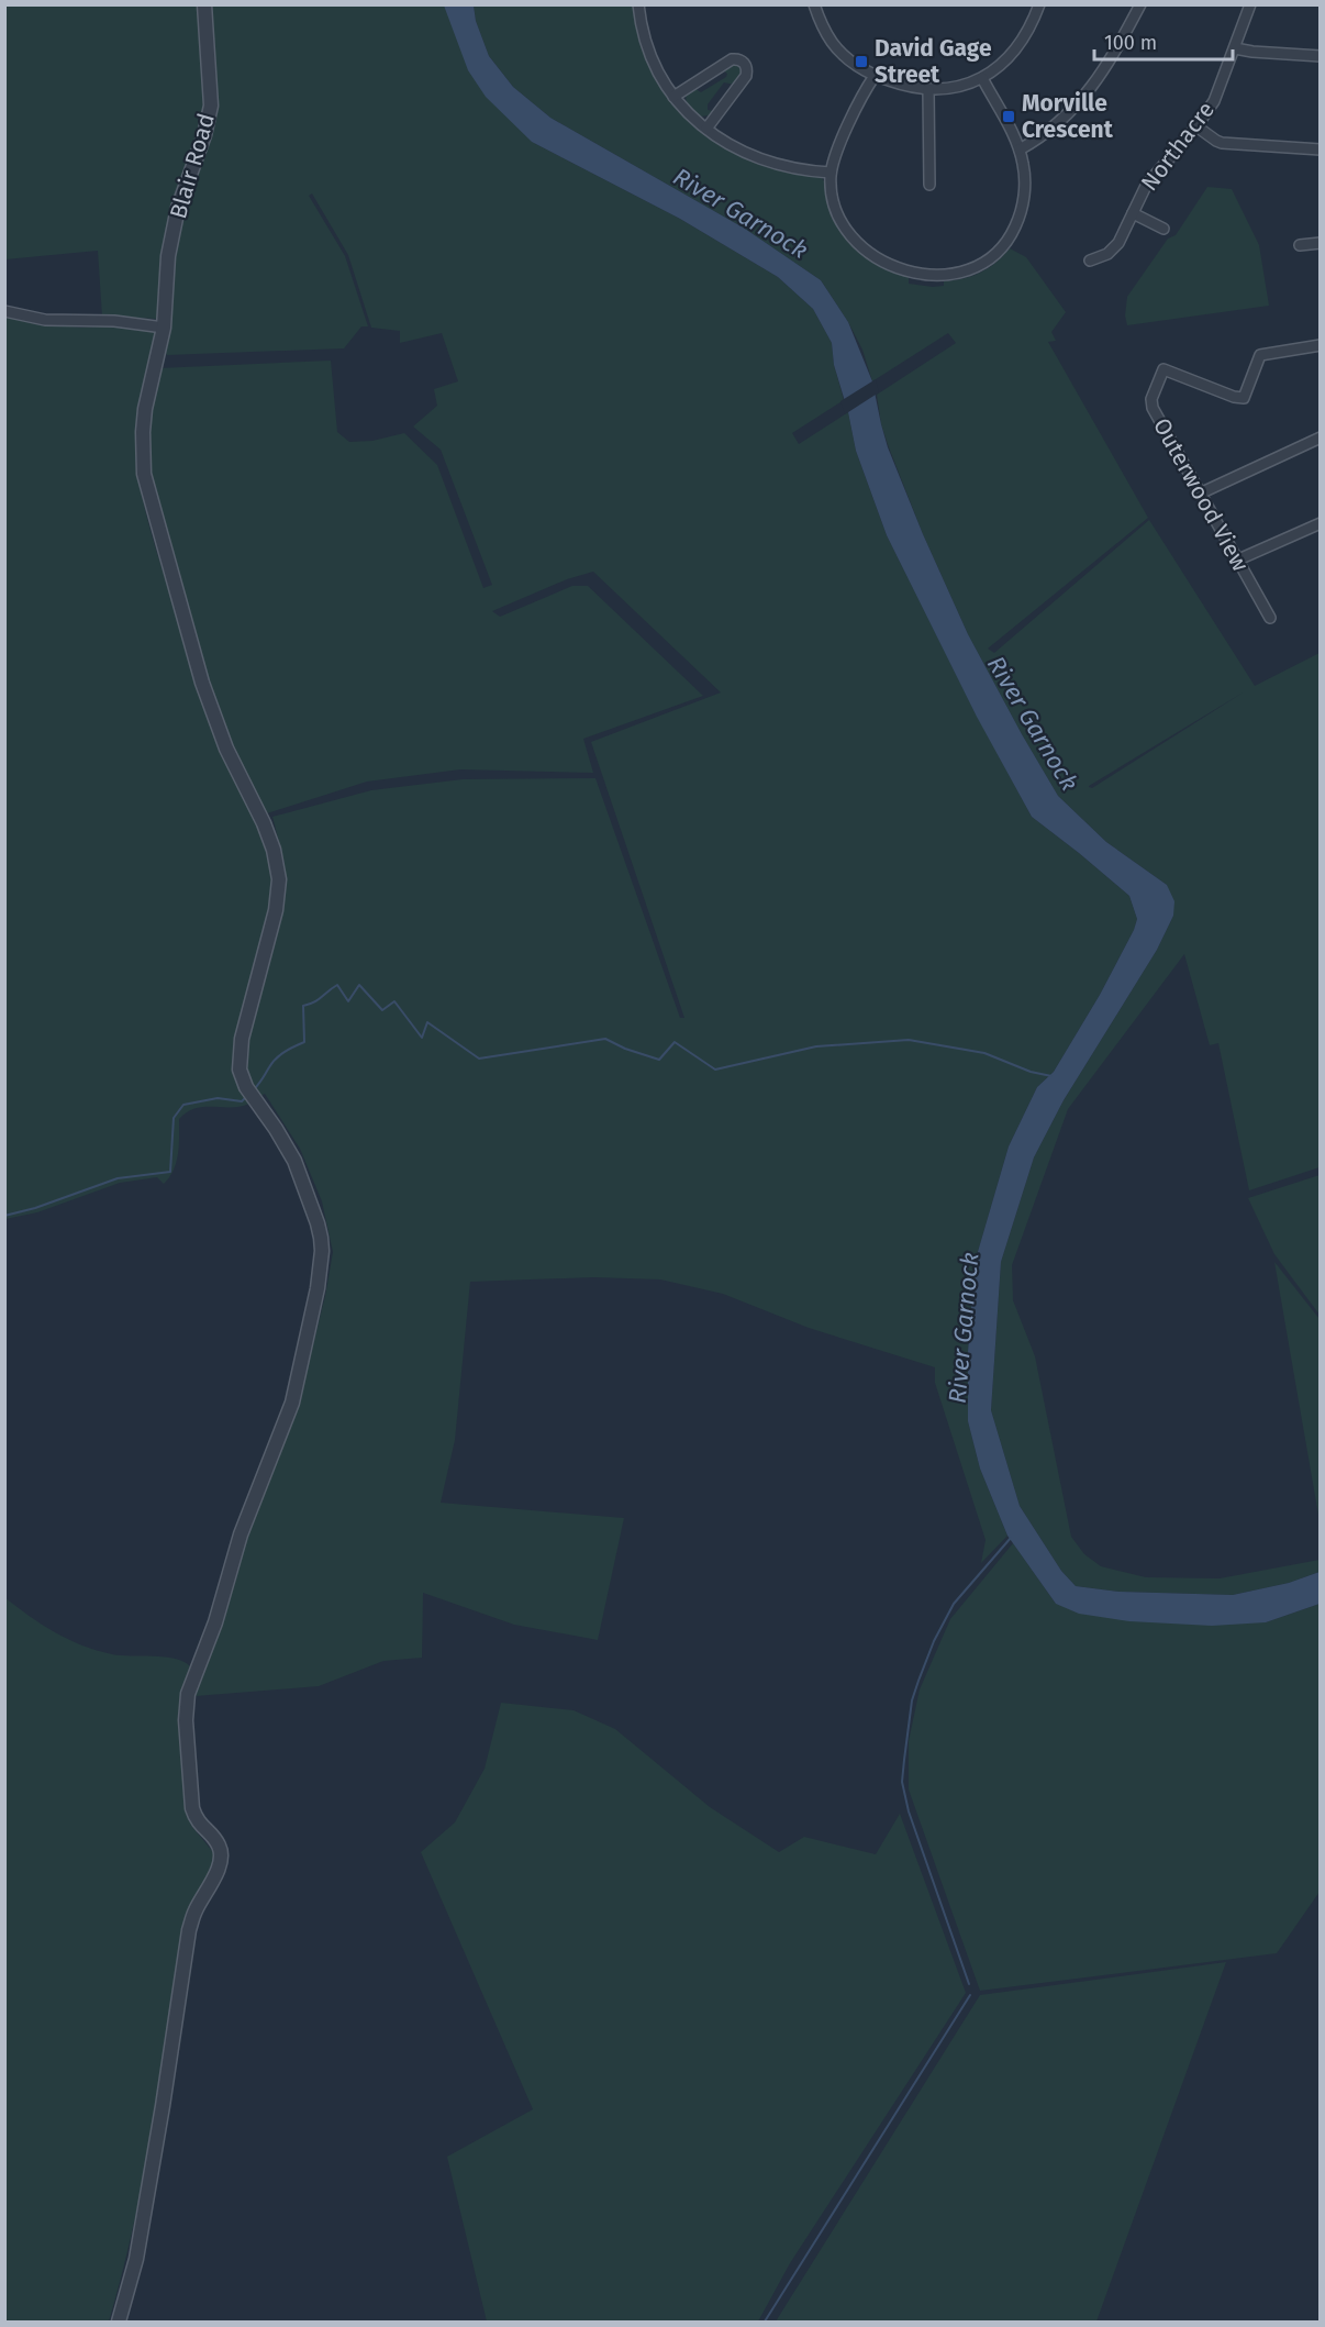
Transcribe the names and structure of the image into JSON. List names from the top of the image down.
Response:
{
  "streets": {
    "street": ["Northacre", "Blair Road", "Outerwood View"]
  },
  "water": ["River Garnock"],
  "places": {
    "transit": ["David Gage Street", "Morville Crescent"]
  },
  "scale_bar": "100 m"
}
